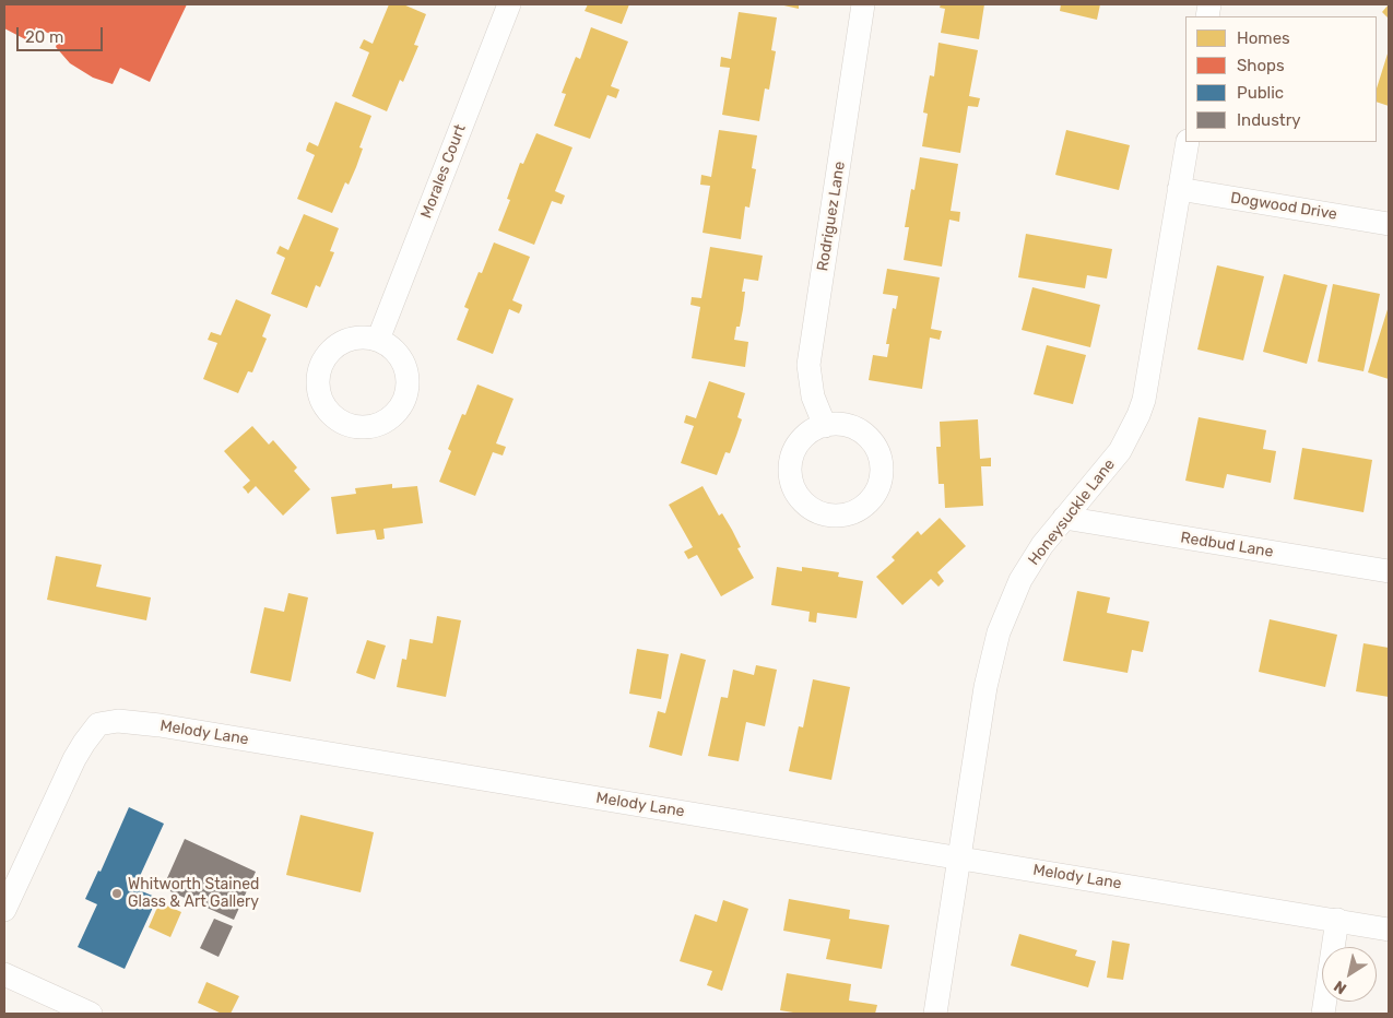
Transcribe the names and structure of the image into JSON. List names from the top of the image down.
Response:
{
  "streets": {
    "street": [
      "Morales Court",
      "Dogwood Drive",
      "Rodriguez Lane",
      "Honeysuckle Lane",
      "Redbud Lane",
      "Melody Lane"
    ]
  },
  "crossings": [
    ["Dogwood Drive", "Honeysuckle Lane"],
    ["Honeysuckle Lane", "Redbud Lane"],
    ["Honeysuckle Lane", "Melody Lane"]
  ],
  "places": ["Whitworth Stained Glass & Art Gallery"],
  "legend": [
    "Homes",
    "Shops",
    "Public",
    "Industry"
  ],
  "scale_bar": "20 m",
  "north": "bottom left"
}
